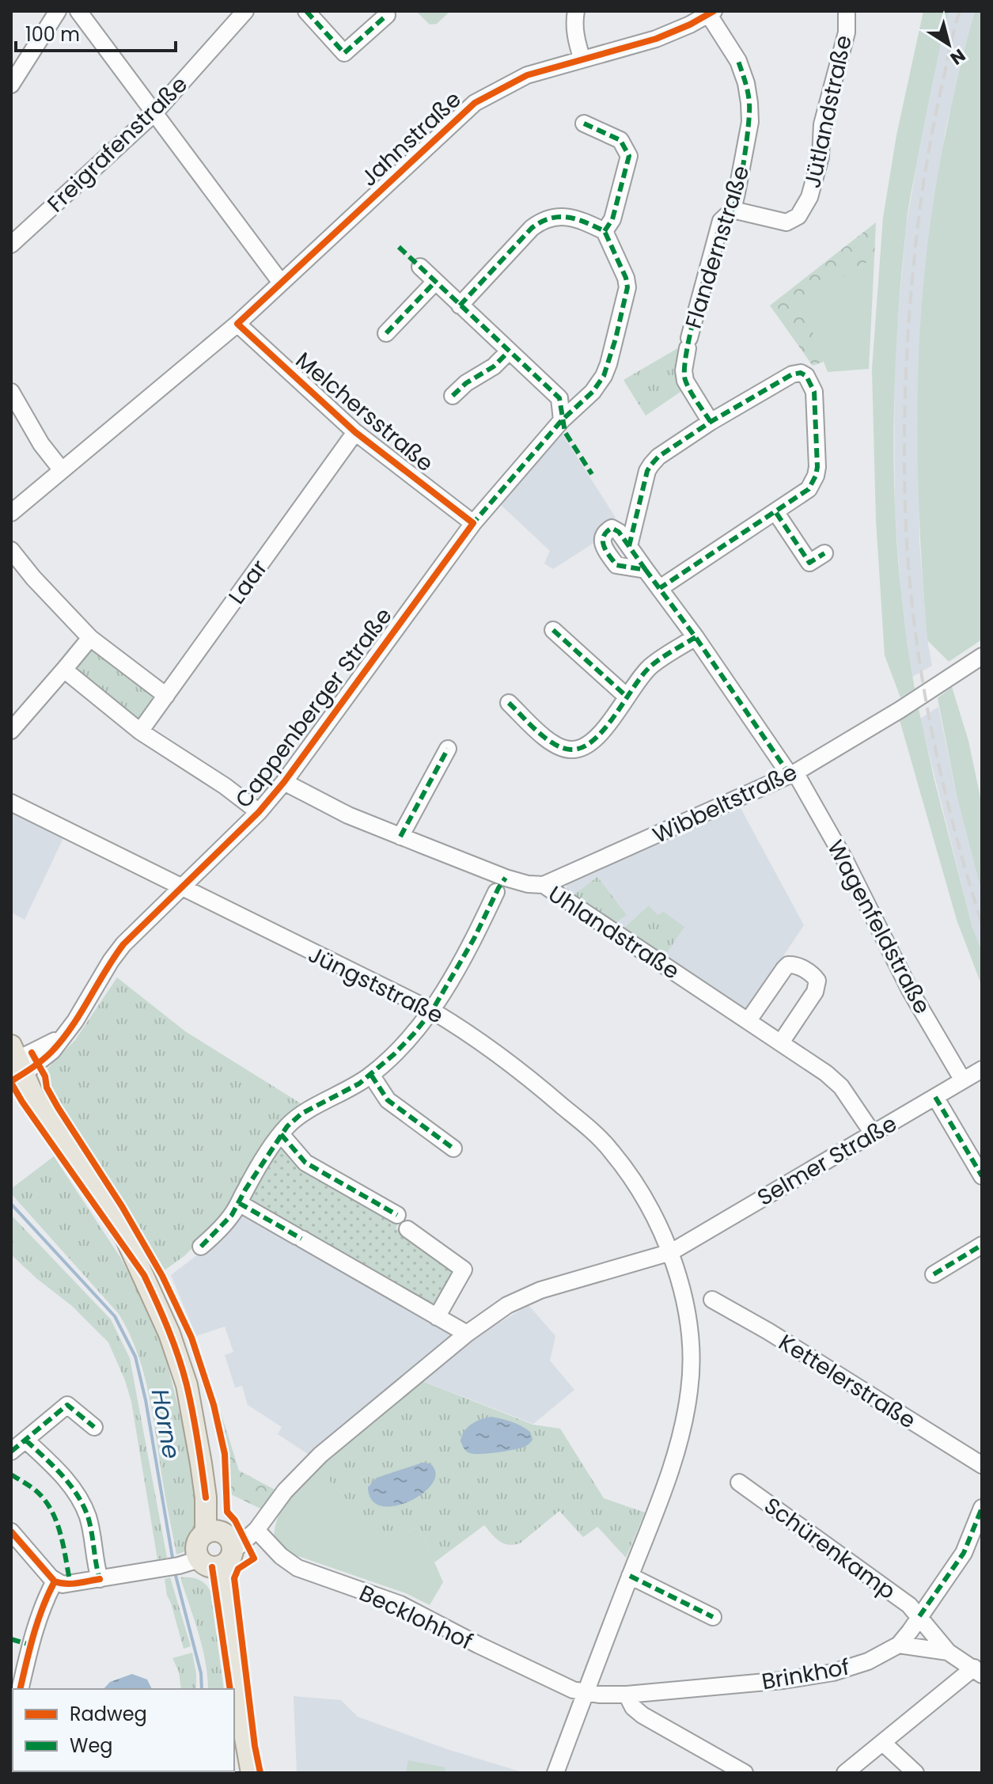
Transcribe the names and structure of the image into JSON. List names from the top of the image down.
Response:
{
  "streets": {
    "street": [
      "Jütlandstraße",
      "Jahnstraße",
      "Freigrafenstraße",
      "Flandernstraße",
      "Melchersstraße",
      "Laar",
      "Cappenberger Straße",
      "Wibbeltstraße",
      "Wagenfeldstraße",
      "Uhlandstraße",
      "Jüngststraße",
      "Selmer Straße",
      "Kettelerstraße",
      "Schürenkamp",
      "Becklohhof",
      "Brinkhof"
    ]
  },
  "crossings": [
    ["Jütlandstraße", "Flandernstraße"],
    ["Jahnstraße", "Flandernstraße"],
    ["Jahnstraße", "Melchersstraße"],
    ["Melchersstraße", "Laar"],
    ["Melchersstraße", "Cappenberger Straße"],
    ["Cappenberger Straße", "Uhlandstraße"],
    ["Cappenberger Straße", "Jüngststraße"],
    ["Wibbeltstraße", "Wagenfeldstraße"],
    ["Wibbeltstraße", "Uhlandstraße"],
    ["Wagenfeldstraße", "Selmer Straße"],
    ["Uhlandstraße", "Selmer Straße"],
    ["Jüngststraße", "Selmer Straße"],
    ["Jüngststraße", "Becklohhof"],
    ["Jüngststraße", "Brinkhof"],
    ["Schürenkamp", "Brinkhof"],
    ["Becklohhof", "Brinkhof"]
  ],
  "water": ["Horne"],
  "legend": ["Radweg", "Weg"],
  "scale_bar": "100 m",
  "north": "bottom right"
}
